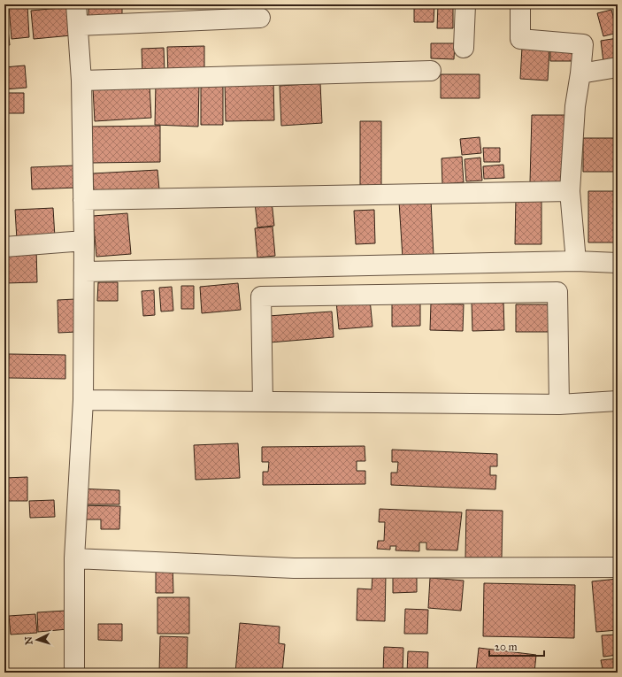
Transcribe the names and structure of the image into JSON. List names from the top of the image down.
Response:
{
  "scale_bar": "20 m",
  "north": "left"
}
